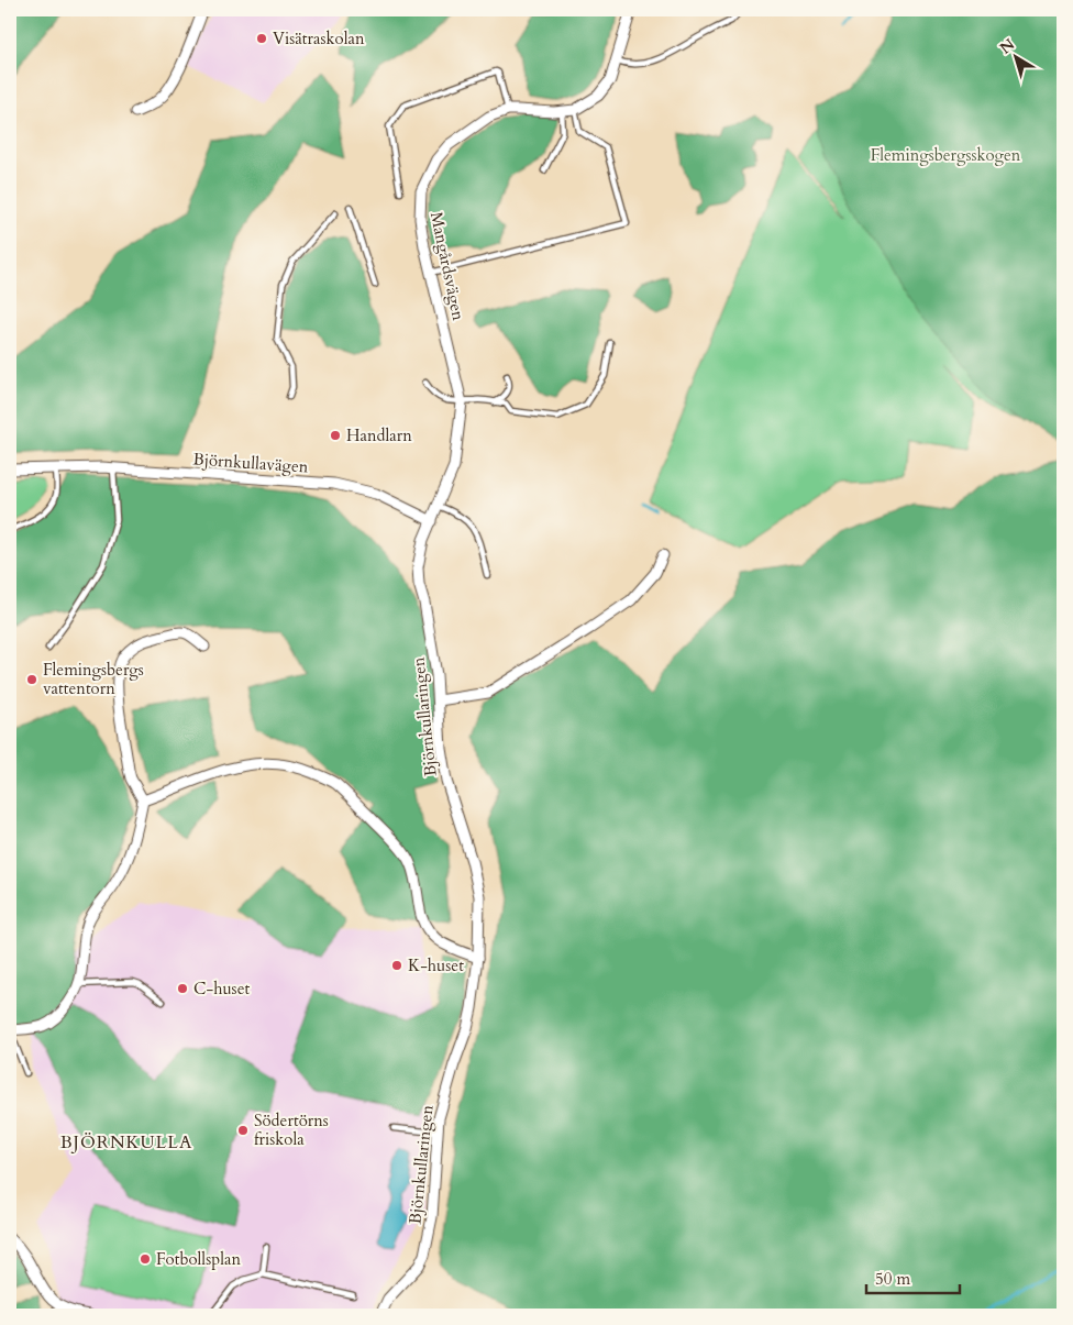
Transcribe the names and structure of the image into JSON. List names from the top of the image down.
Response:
{
  "streets": {
    "street": ["Mangårdsvägen", "Björnkullavägen", "Björnkullaringen"]
  },
  "crossings": [
    ["Mangårdsvägen", "Björnkullavägen"],
    ["Mangårdsvägen", "Björnkullaringen"],
    ["Björnkullavägen", "Björnkullaringen"]
  ],
  "districts": ["BJÖRNKULLA"],
  "parks": ["Flemingsbergsskogen"],
  "places": [
    "Visätraskolan",
    "Handlarn",
    "Flemingsbergs vattentorn",
    "K-huset",
    "C-huset",
    "Södertörns friskola",
    "Fotbollsplan"
  ],
  "scale_bar": "50 m",
  "north": "top left"
}
